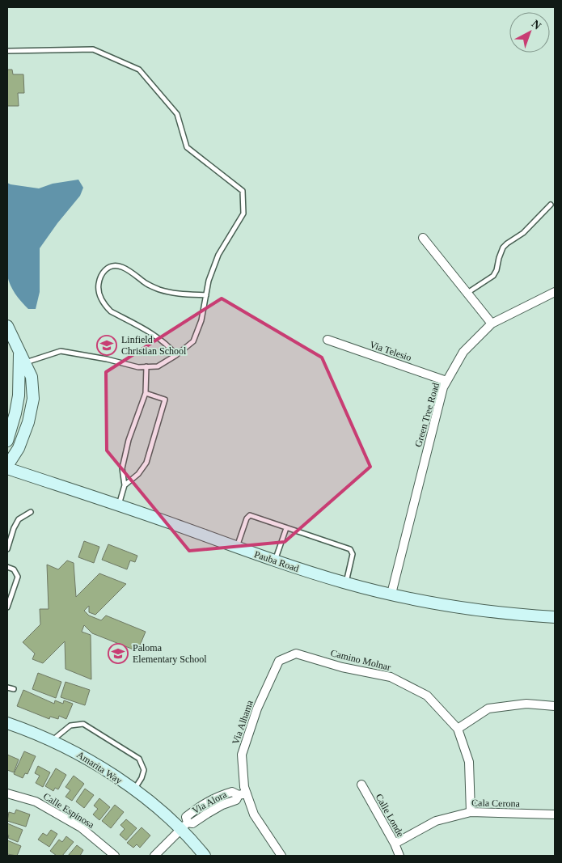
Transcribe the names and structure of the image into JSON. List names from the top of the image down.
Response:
{
  "streets": {
    "main road": ["Pauba Road", "Amarita Way"],
    "street": [
      "Via Telesio",
      "Green Tree Road",
      "Camino Molnar",
      "Via Alhama",
      "Via Alora",
      "Cala Cerona",
      "Calle Espinosa",
      "Calle Londe"
    ]
  },
  "crossings": [
    ["Via Telesio", "Green Tree Road"],
    ["Green Tree Road", "Pauba Road"],
    ["Camino Molnar", "Via Alhama"],
    ["Camino Molnar", "Cala Cerona"],
    ["Via Alhama", "Via Alora"],
    ["Amarita Way", "Via Alora"],
    ["Cala Cerona", "Calle Londe"]
  ],
  "places": {
    "school or university": ["Linfield Christian School", "Paloma Elementary School"]
  },
  "north": "top right"
}
